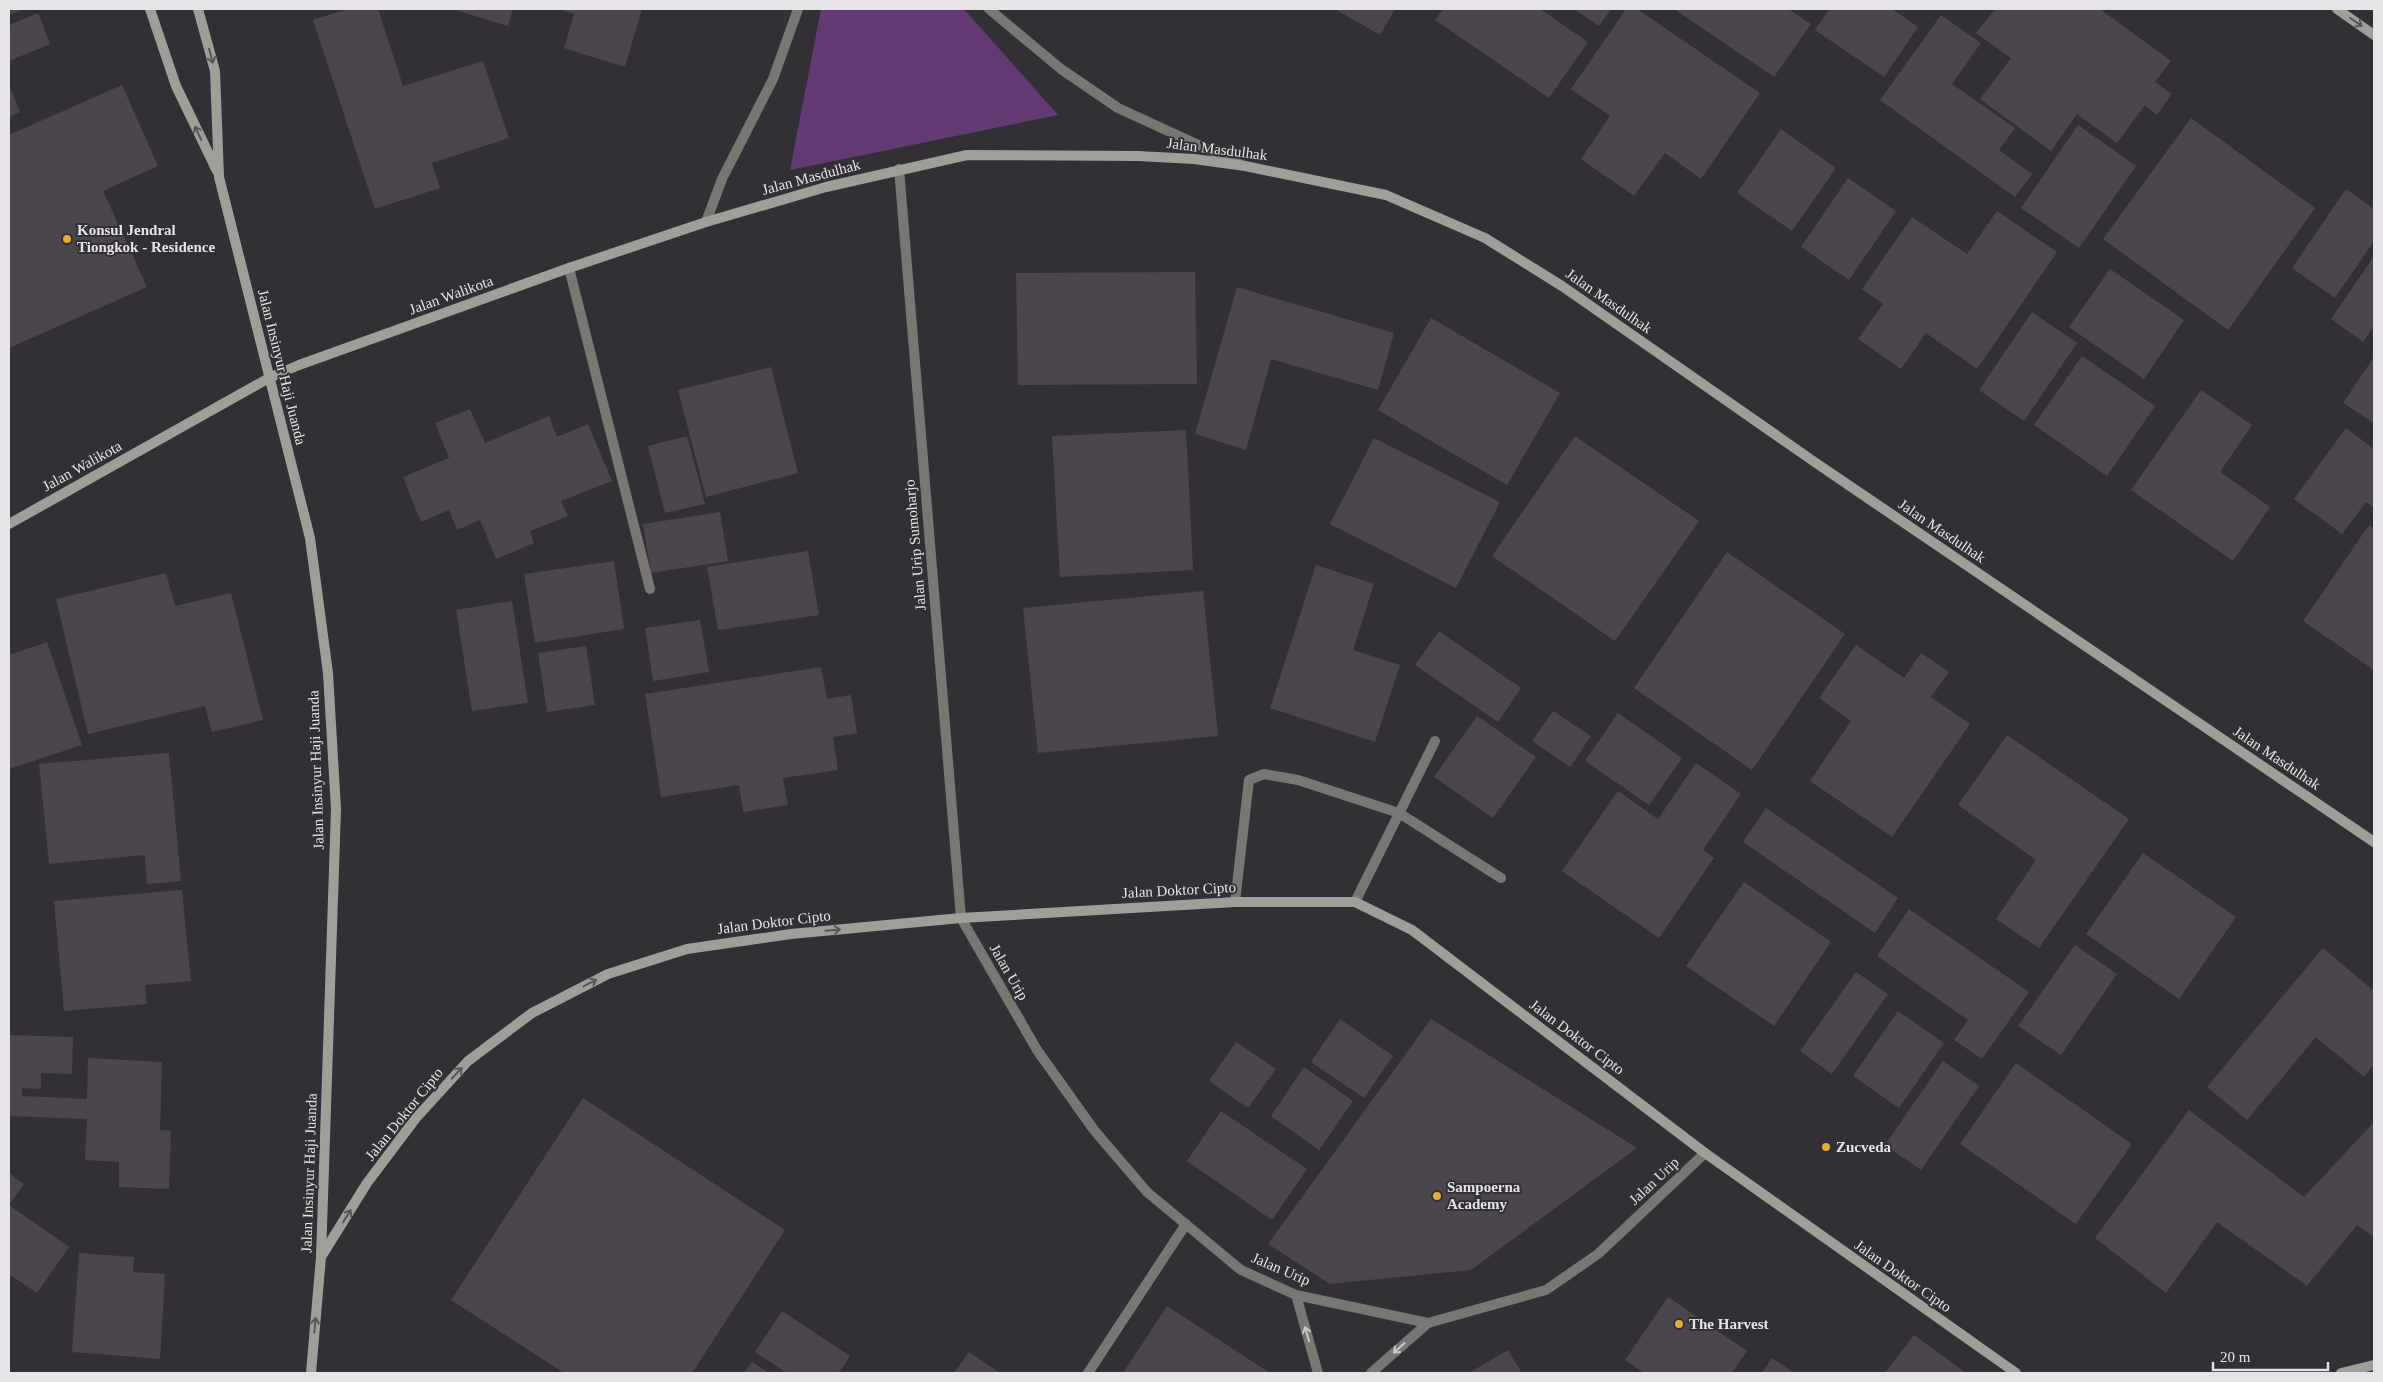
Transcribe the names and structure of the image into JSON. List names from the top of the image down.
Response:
{
  "streets": {
    "street": [
      "Jalan Masdulhak",
      "Jalan Walikota",
      "Jalan Insinyur Haji Juanda",
      "Jalan Urip Sumoharjo",
      "Jalan Doktor Cipto",
      "Jalan Urip"
    ]
  },
  "crossings": [
    ["Jalan Masdulhak", "Jalan Walikota"],
    ["Jalan Masdulhak", "Jalan Urip Sumoharjo"],
    ["Jalan Walikota", "Jalan Insinyur Haji Juanda"],
    ["Jalan Insinyur Haji Juanda", "Jalan Doktor Cipto"],
    ["Jalan Urip Sumoharjo", "Jalan Doktor Cipto"],
    ["Jalan Urip Sumoharjo", "Jalan Urip"],
    ["Jalan Doktor Cipto", "Jalan Urip"]
  ],
  "one_way": ["Jalan Doktor Cipto"],
  "places": [
    "Konsul Jendral Tiongkok - Residence",
    "Zucveda",
    "Sampoerna Academy",
    "The Harvest"
  ],
  "scale_bar": "20 m"
}
